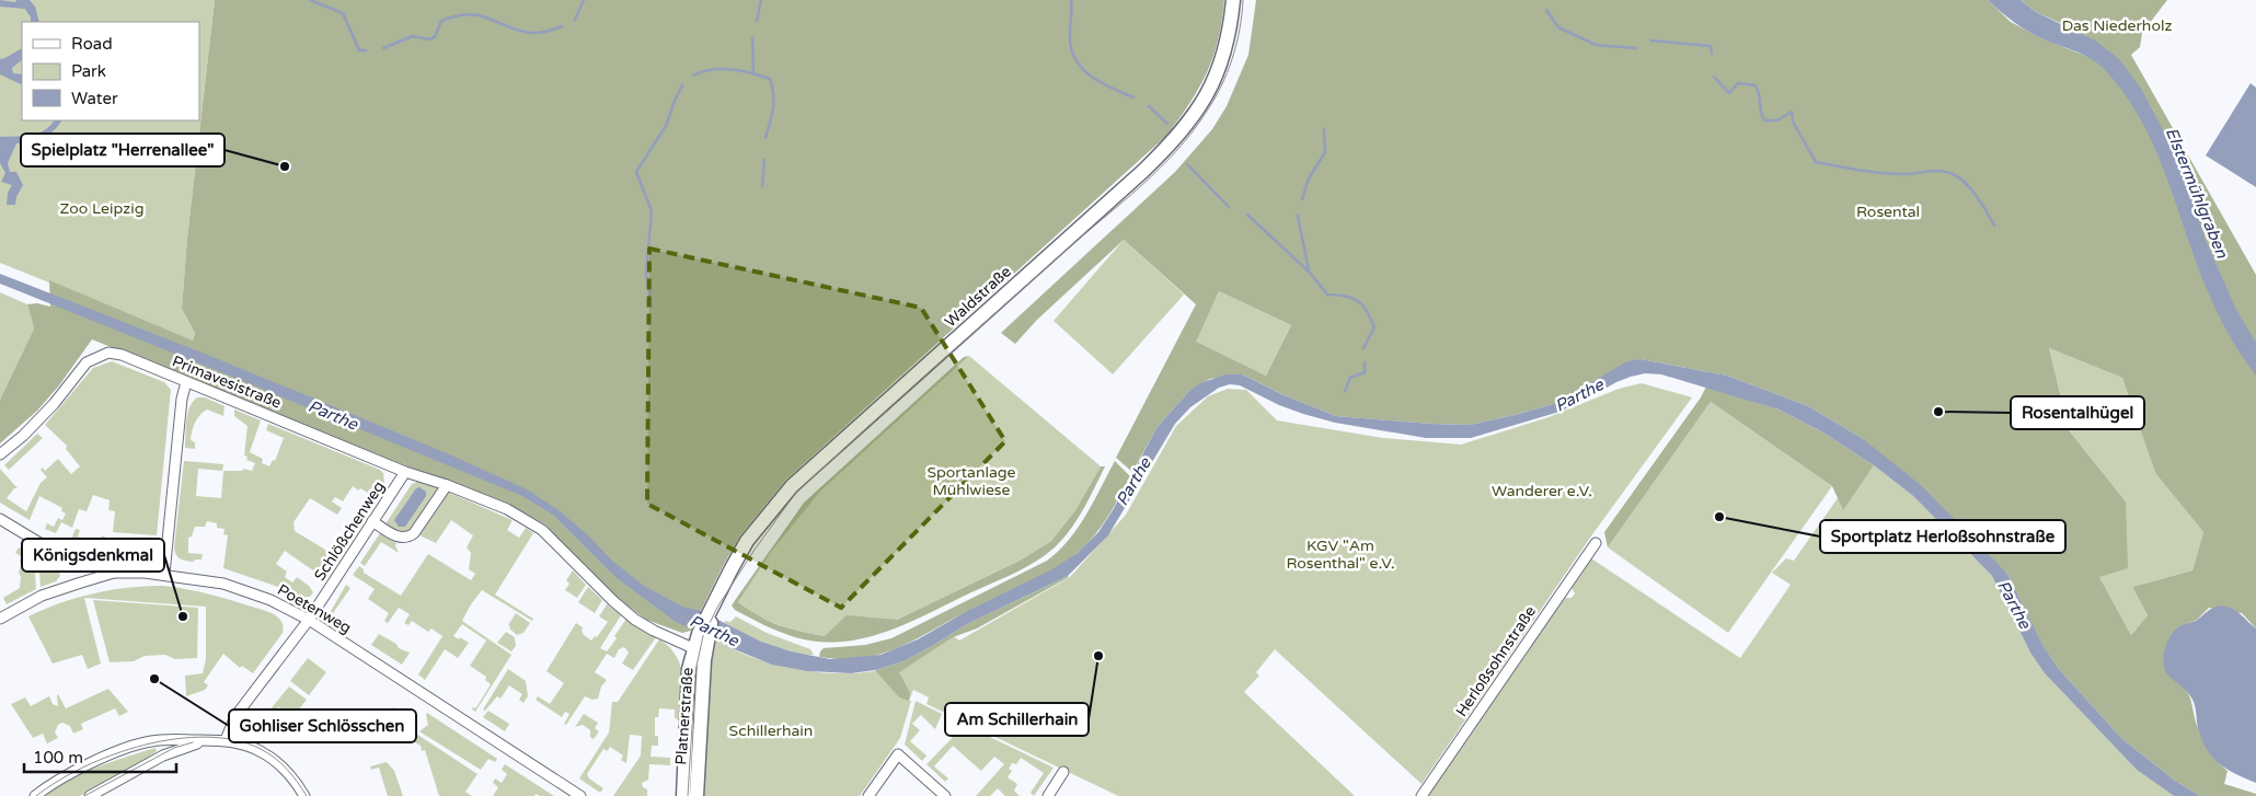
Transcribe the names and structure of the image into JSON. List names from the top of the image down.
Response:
{
  "streets": {
    "main road": ["Waldstraße", "Platnerstraße"],
    "street": [
      "Primavesistraße",
      "Schlößchenweg",
      "Poetenweg",
      "Herloßsohnstraße"
    ]
  },
  "crossings": [
    ["Waldstraße", "Primavesistraße"],
    ["Waldstraße", "Platnerstraße"],
    ["Primavesistraße", "Schlößchenweg"],
    ["Primavesistraße", "Platnerstraße"],
    ["Schlößchenweg", "Poetenweg"]
  ],
  "water": ["Elstermühlgraben", "Parthe"],
  "parks": [
    "Das Niederholz",
    "Zoo Leipzig",
    "Rosental",
    "Sportanlage Mühlwiese",
    "Wanderer e.V.",
    "KGV \"Am Rosenthal\" e.V.",
    "Schillerhain"
  ],
  "places": [
    "Spielplatz \"Herrenallee\"",
    "Rosentalhügel",
    "Sportplatz Herloßsohnstraße",
    "Königsdenkmal",
    "Am Schillerhain",
    "Gohliser Schlösschen"
  ],
  "legend": ["Road", "Park", "Water"],
  "scale_bar": "100 m"
}
